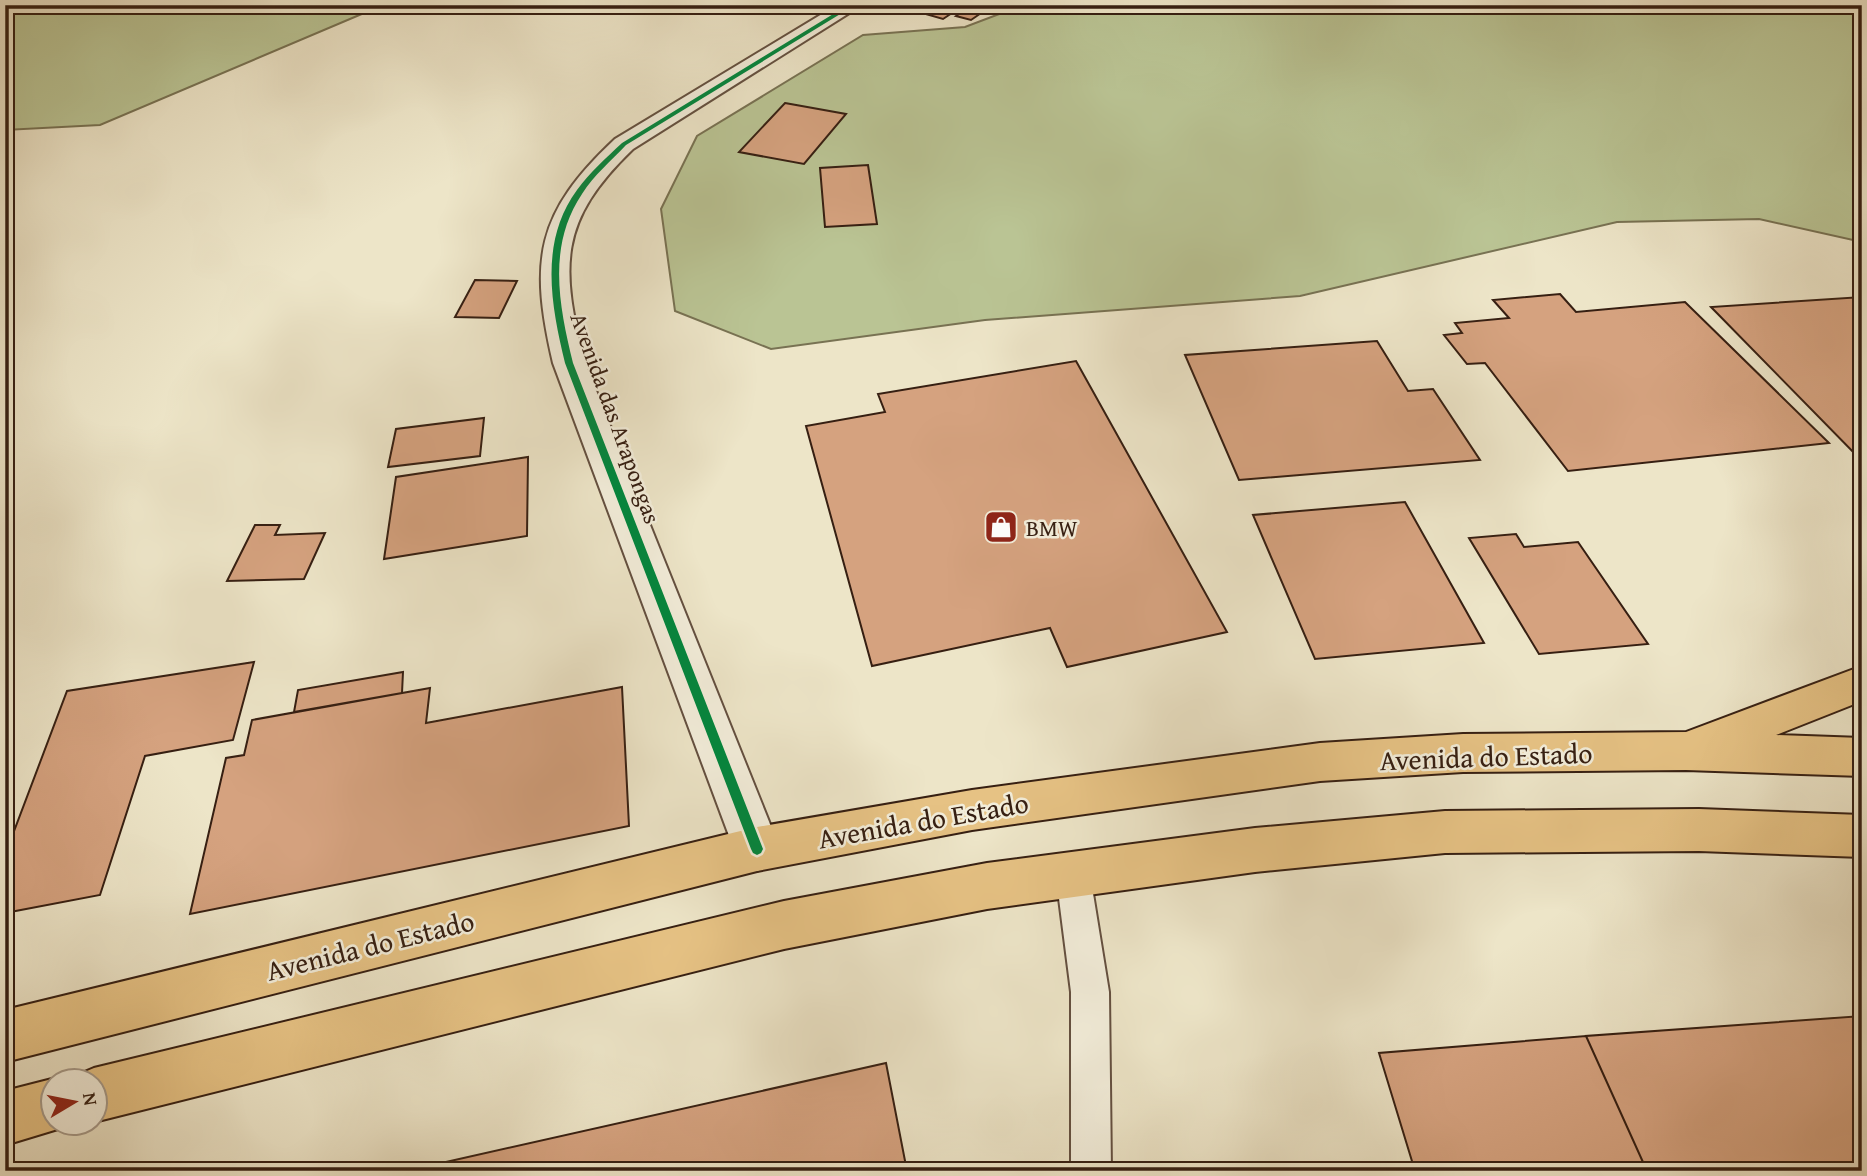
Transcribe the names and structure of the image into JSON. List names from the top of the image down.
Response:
{
  "streets": {
    "main road": ["Avenida do Estado"],
    "street": ["Avenida das Arapongas"]
  },
  "crossings": [
    ["Avenida das Arapongas", "Avenida do Estado"]
  ],
  "places": {
    "shop": ["BMW"]
  },
  "north": "right"
}
